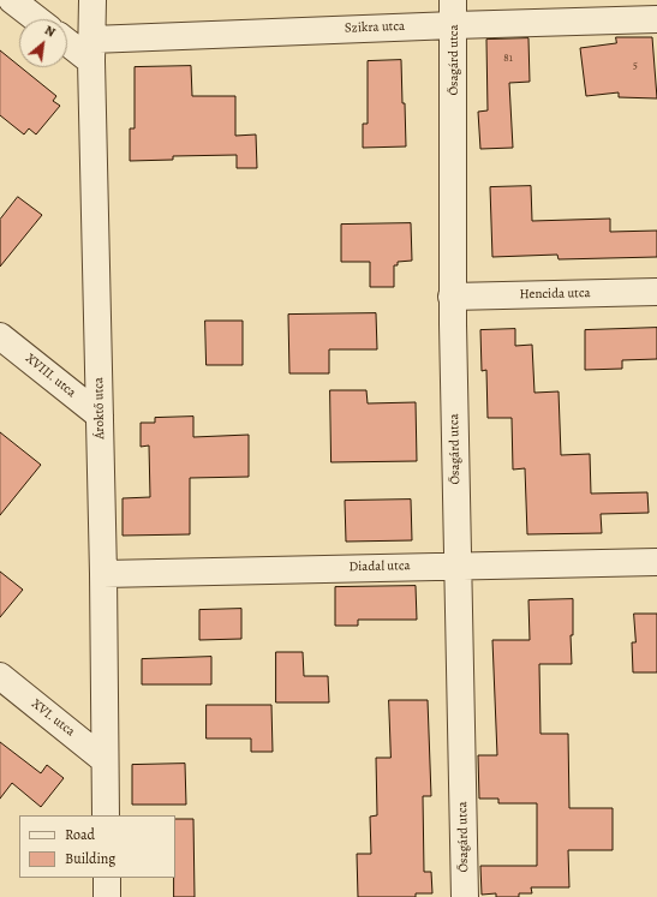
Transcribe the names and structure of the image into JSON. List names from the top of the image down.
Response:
{
  "streets": {
    "street": [
      "Szikra utca",
      "Ősagárd utca",
      "Hencida utca",
      "XVIII. utca",
      "Ároktő utca",
      "Diadal utca",
      "XVI. utca"
    ]
  },
  "crossings": [
    ["Szikra utca", "Ősagárd utca"],
    ["Szikra utca", "Ároktő utca"],
    ["Ősagárd utca", "Hencida utca"],
    ["Ősagárd utca", "Diadal utca"],
    ["XVIII. utca", "Ároktő utca"],
    ["Ároktő utca", "Diadal utca"],
    ["Ároktő utca", "XVI. utca"]
  ],
  "house_numbers": ["81", "5"],
  "legend": ["Road", "Building"],
  "north": "top right"
}
